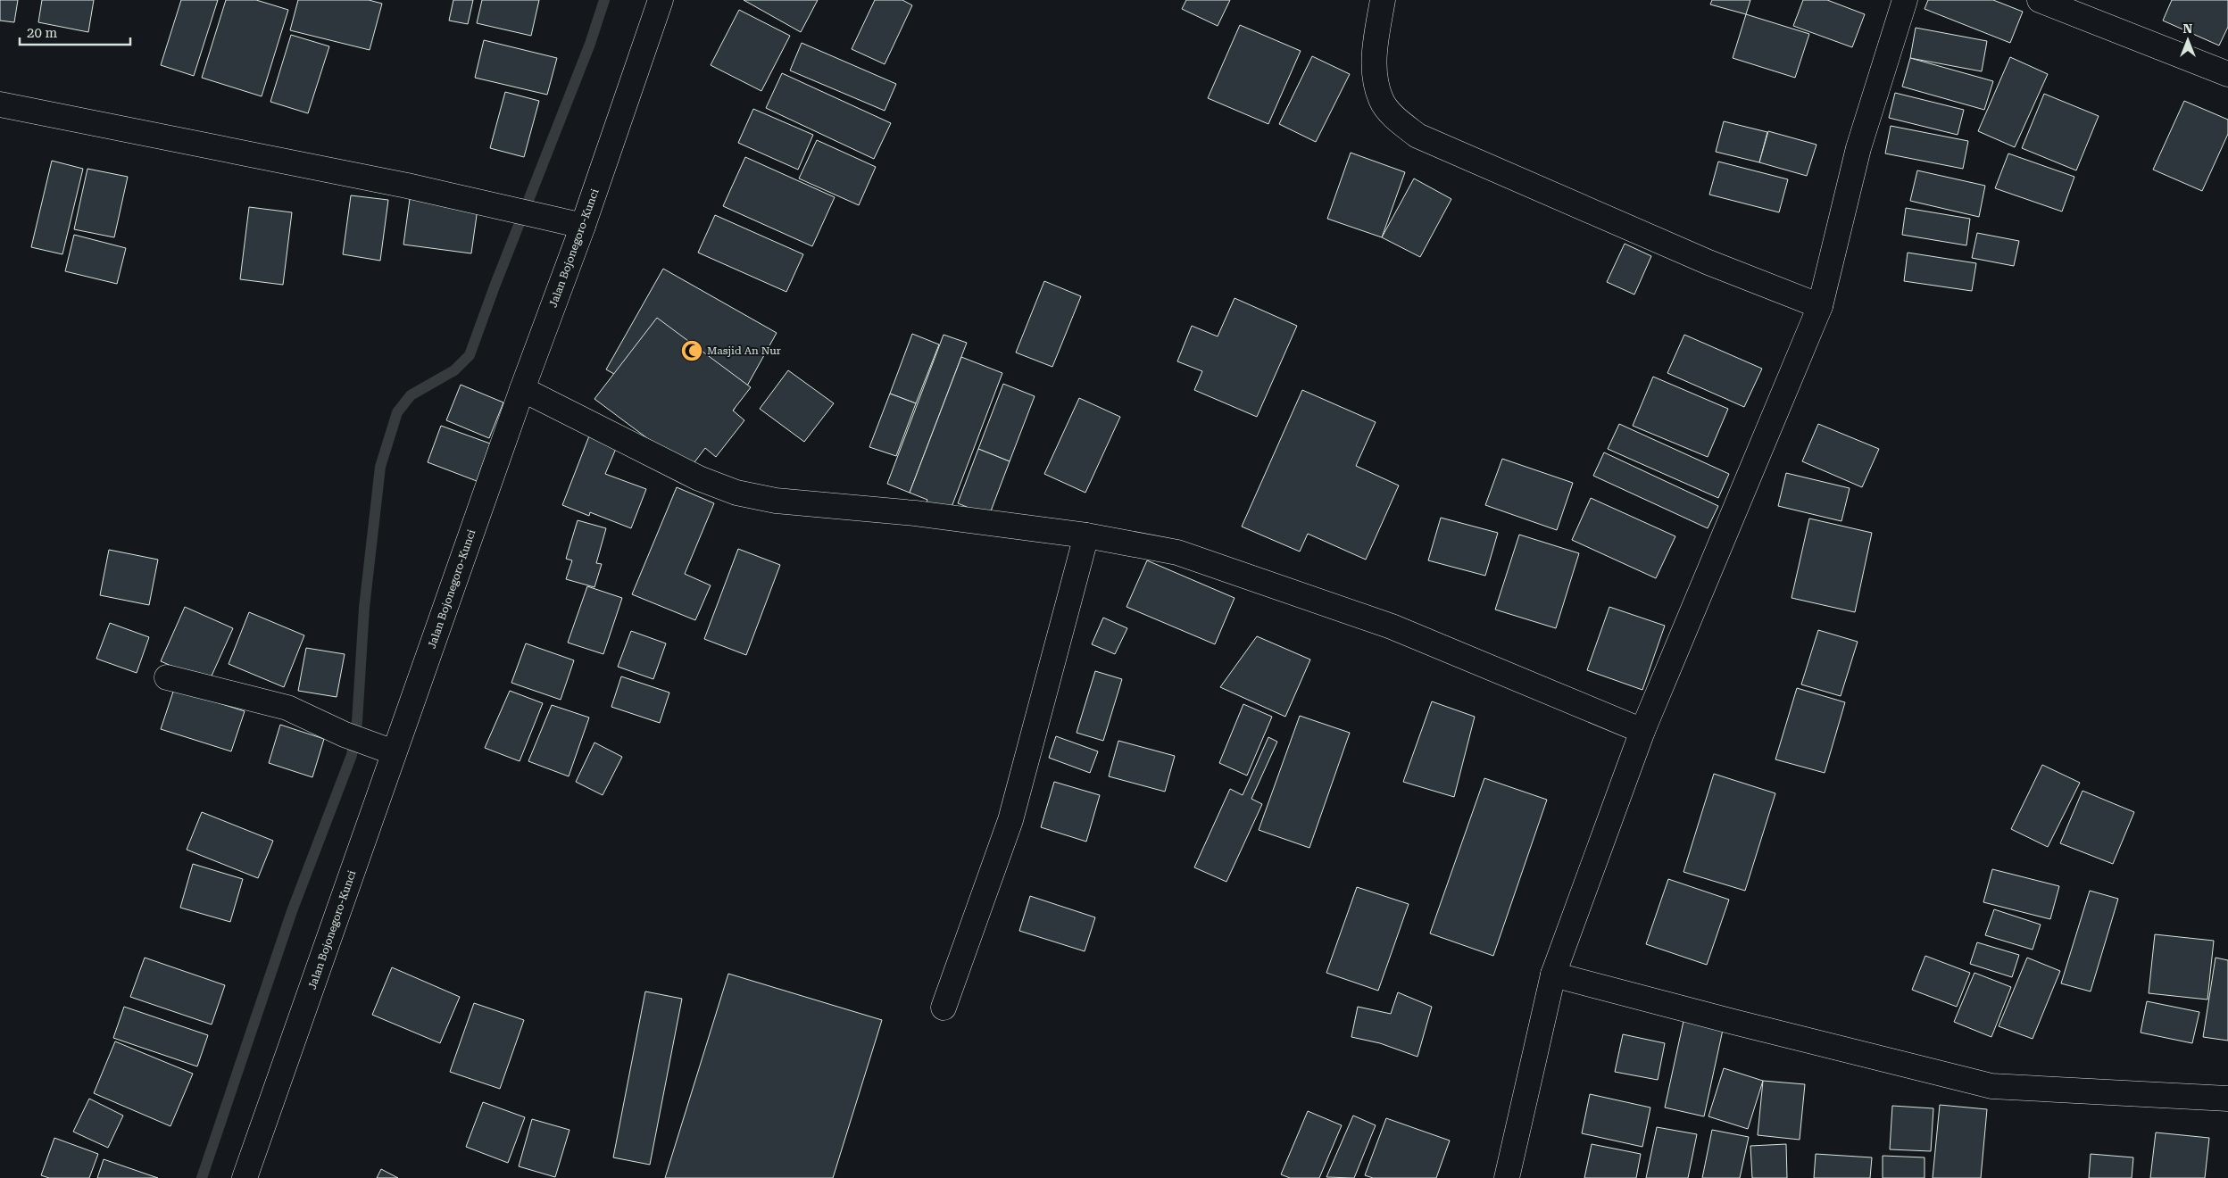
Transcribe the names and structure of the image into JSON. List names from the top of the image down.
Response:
{
  "streets": {
    "street": ["Jalan Bojonegoro-Kunci"]
  },
  "places": {
    "mosque": ["Masjid An Nur"]
  },
  "scale_bar": "20 m",
  "north": "top"
}
